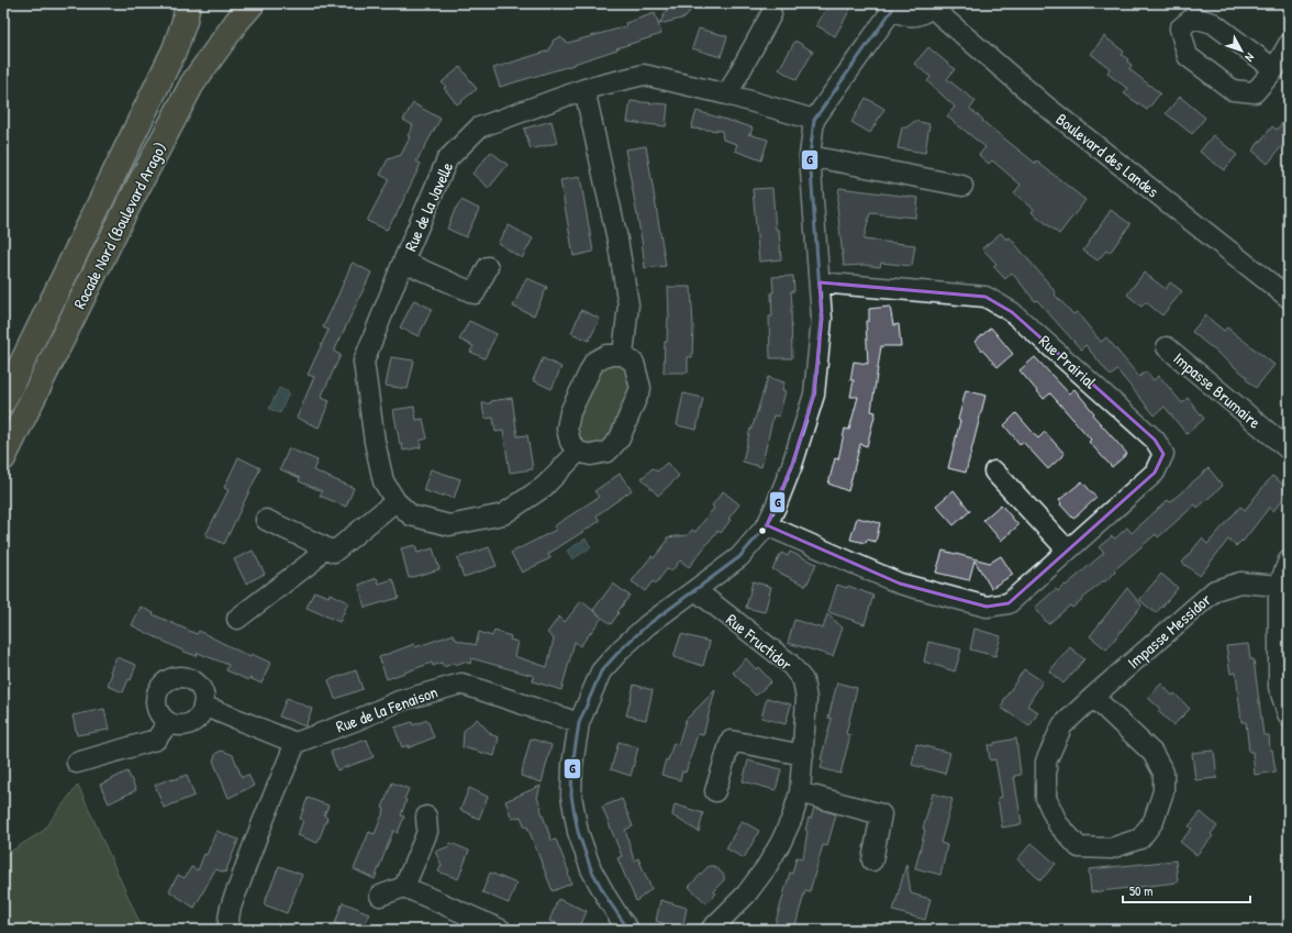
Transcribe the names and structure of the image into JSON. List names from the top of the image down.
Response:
{
  "streets": {
    "main road": ["Rocade Nord (Boulevard Arago)"],
    "street": [
      "Boulevard des Landes",
      "Rue de la Javelle",
      "Rue Prairial",
      "Impasse Brumaire",
      "Impasse Messidor",
      "Rue Fructidor",
      "Rue de la Fenaison"
    ]
  },
  "lines": ["transit line G"],
  "scale_bar": "50 m",
  "north": "bottom right"
}
